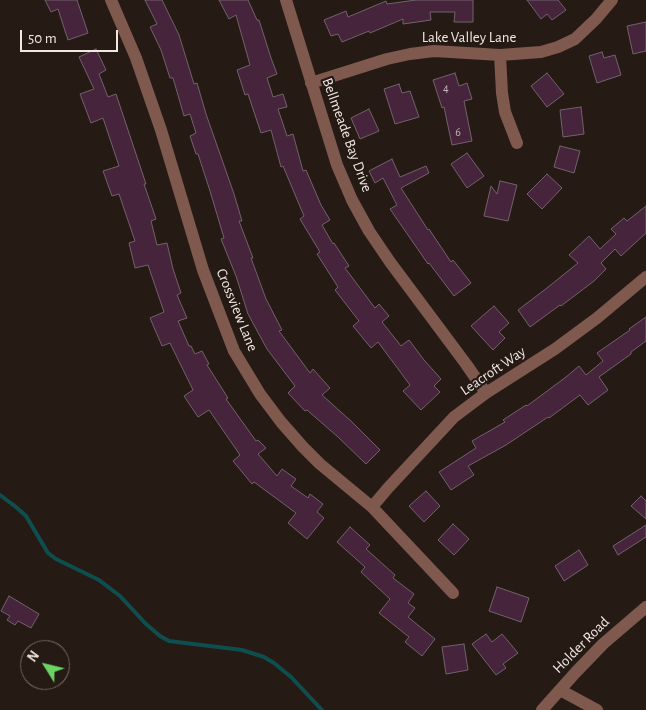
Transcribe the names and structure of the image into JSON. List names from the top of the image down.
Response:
{
  "streets": {
    "street": [
      "Lake Valley Lane",
      "Bellmeade Bay Drive",
      "Crossview Lane",
      "Leacroft Way",
      "Holder Road"
    ]
  },
  "crossings": [
    ["Lake Valley Lane", "Bellmeade Bay Drive"],
    ["Bellmeade Bay Drive", "Leacroft Way"],
    ["Crossview Lane", "Leacroft Way"]
  ],
  "house_numbers": ["4", "6"],
  "scale_bar": "50 m",
  "north": "top left"
}
